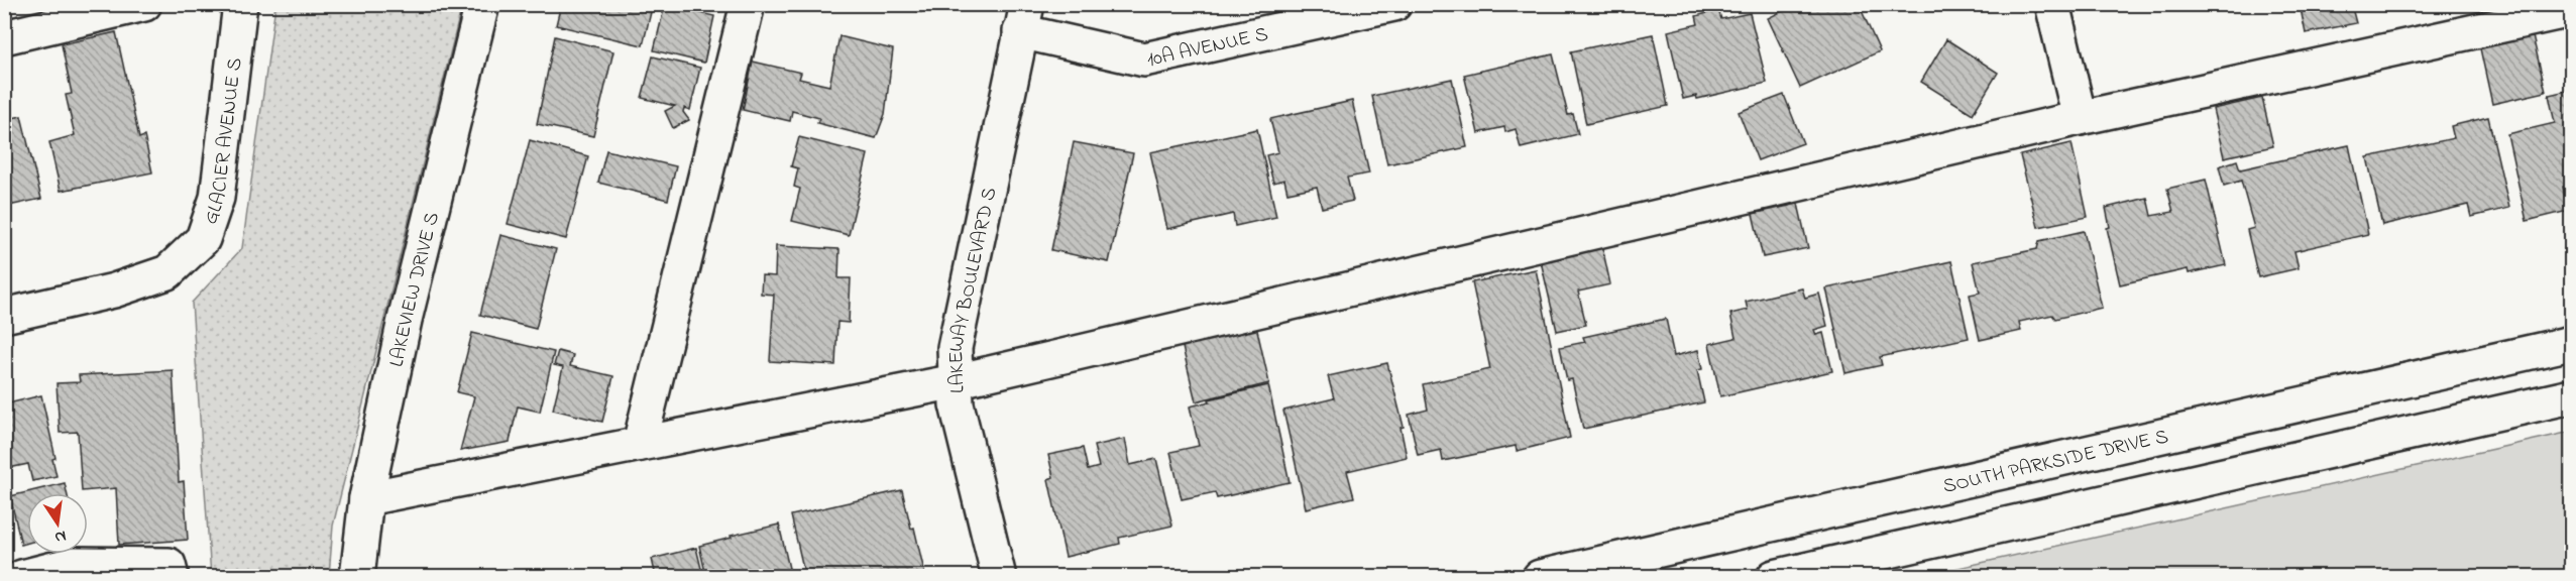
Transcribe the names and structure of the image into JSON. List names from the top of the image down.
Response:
{
  "streets": {
    "street": [
      "10A AVENUE S",
      "GLACIER AVENUE S",
      "LAKEVIEW DRIVE S",
      "LAKEWAY BOULEVARD S",
      "SOUTH PARKSIDE DRIVE S"
    ]
  },
  "crossings": [
    ["10A AVENUE S", "LAKEWAY BOULEVARD S"]
  ],
  "north": "bottom"
}
